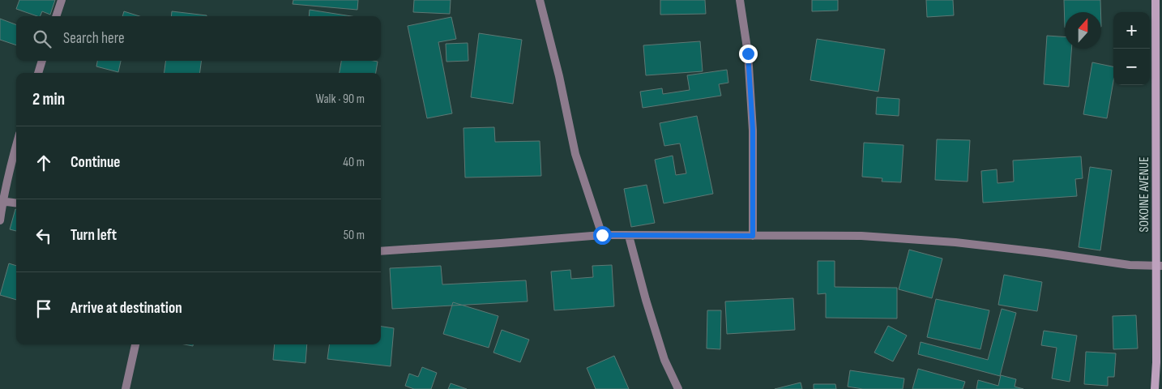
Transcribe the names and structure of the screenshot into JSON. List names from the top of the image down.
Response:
{
  "streets": {
    "street": ["SOKOINE AVENUE"]
  },
  "north": "top",
  "page": {
    "map_buttons": ["+", "−"],
    "search": "Search here",
    "heading": ["2 min", "Walk · 90 m"],
    "list": [
      ["Continue", "40 m"],
      ["Turn left", "50 m"],
      "Arrive at destination"
    ]
  }
}
